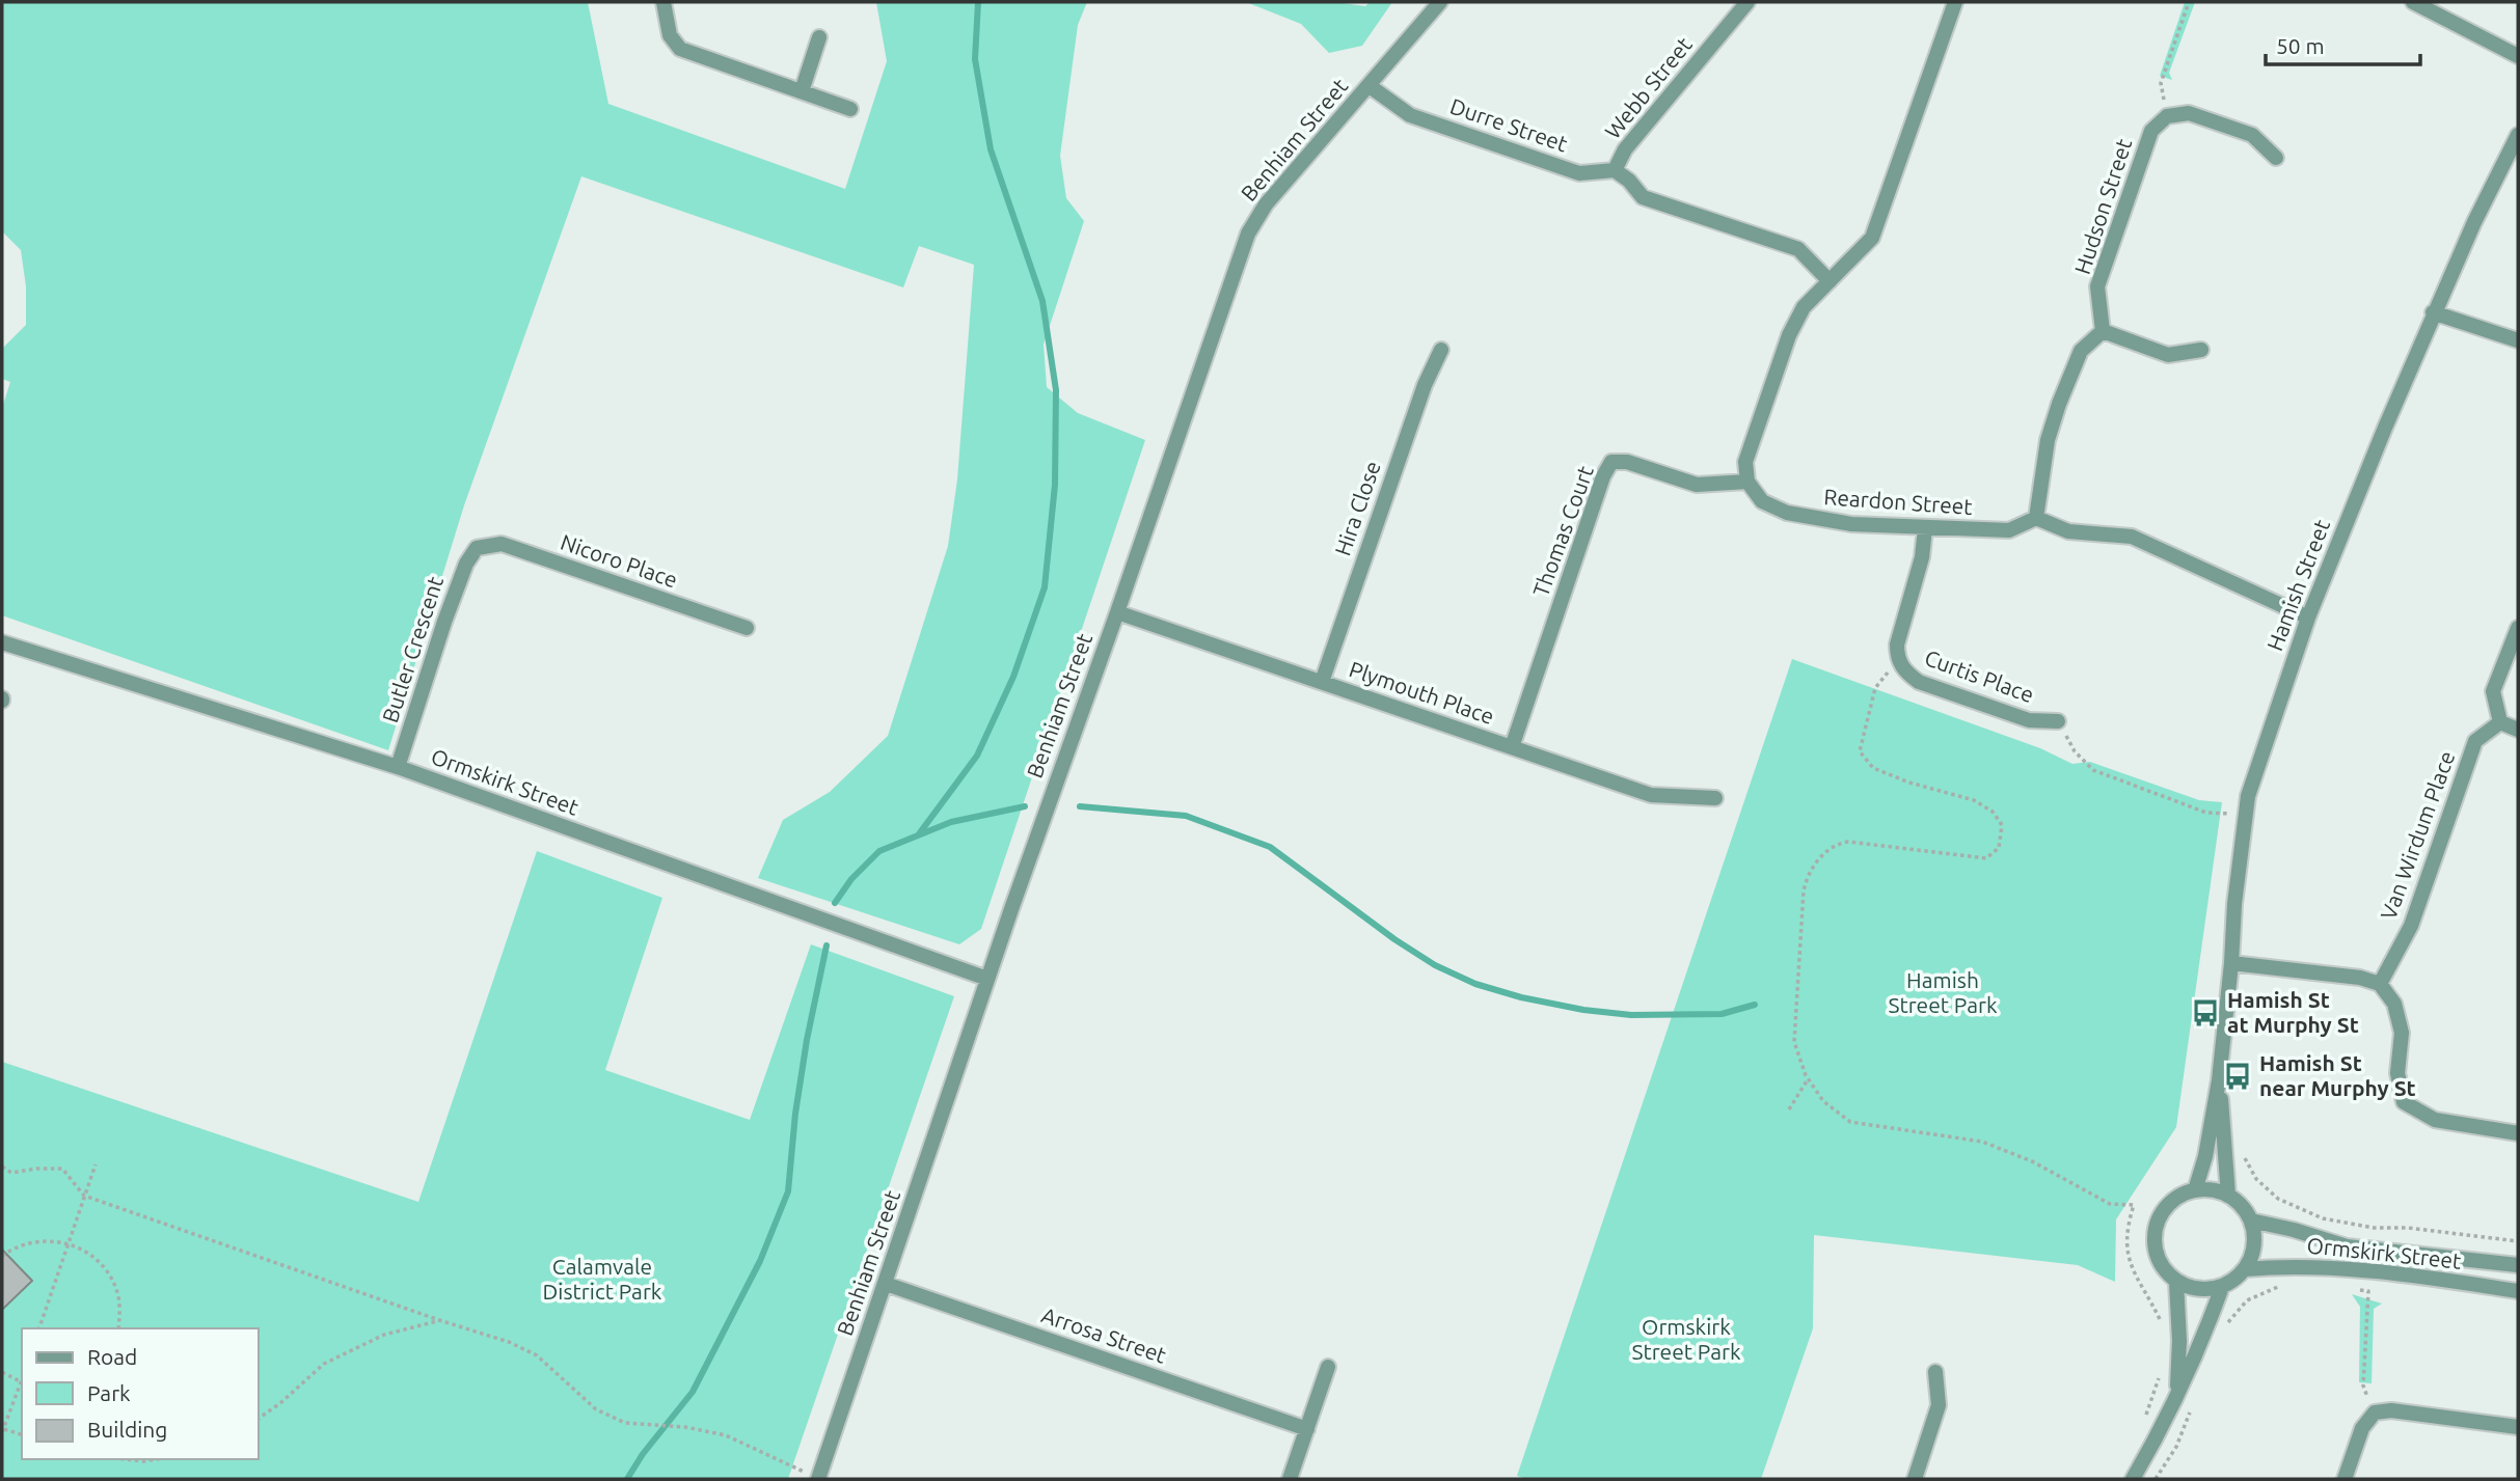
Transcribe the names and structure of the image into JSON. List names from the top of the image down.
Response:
{
  "streets": {
    "street": [
      "Webb Street",
      "Durre Street",
      "Benhiam Street",
      "Hudson Street",
      "Reardon Street",
      "Hira Close",
      "Thomas Court",
      "Nicoro Place",
      "Hamish Street",
      "Butler Crescent",
      "Curtis Place",
      "Plymouth Place",
      "Ormskirk Street",
      "Van Wirdum Place",
      "Arrosa Street"
    ]
  },
  "crossings": [
    ["Webb Street", "Durre Street"],
    ["Durre Street", "Benhiam Street"],
    ["Benhiam Street", "Plymouth Place"],
    ["Benhiam Street", "Ormskirk Street"],
    ["Benhiam Street", "Arrosa Street"],
    ["Reardon Street", "Thomas Court"],
    ["Reardon Street", "Curtis Place"],
    ["Hira Close", "Plymouth Place"],
    ["Thomas Court", "Plymouth Place"],
    ["Nicoro Place", "Butler Crescent"],
    ["Hamish Street", "Ormskirk Street"],
    ["Butler Crescent", "Ormskirk Street"]
  ],
  "parks": ["Hamish Street Park", "Calamvale District Park", "Ormskirk Street Park"],
  "places": {
    "bus stop": ["Hamish St at Murphy St", "Hamish St near Murphy St"]
  },
  "legend": ["Road", "Park", "Building"],
  "scale_bar": "50 m"
}
